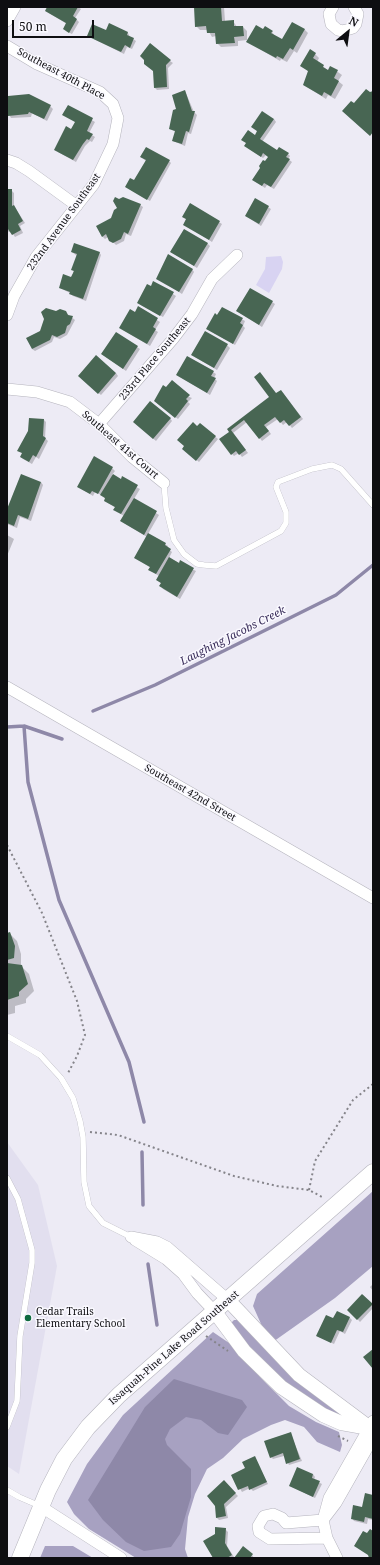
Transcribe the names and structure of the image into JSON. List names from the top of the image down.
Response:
{
  "streets": {
    "main road": ["Issaquah-Pine Lake Road Southeast"],
    "street": [
      "Southeast 40th Place",
      "232nd Avenue Southeast",
      "233rd Place Southeast",
      "Southeast 41st Court",
      "Southeast 42nd Street"
    ]
  },
  "crossings": [
    ["Southeast 40th Place", "232nd Avenue Southeast"],
    ["233rd Place Southeast", "Southeast 41st Court"]
  ],
  "water": ["Laughing Jacobs Creek"],
  "places": ["Cedar Trails Elementary School"],
  "scale_bar": "50 m",
  "north": "top right"
}
